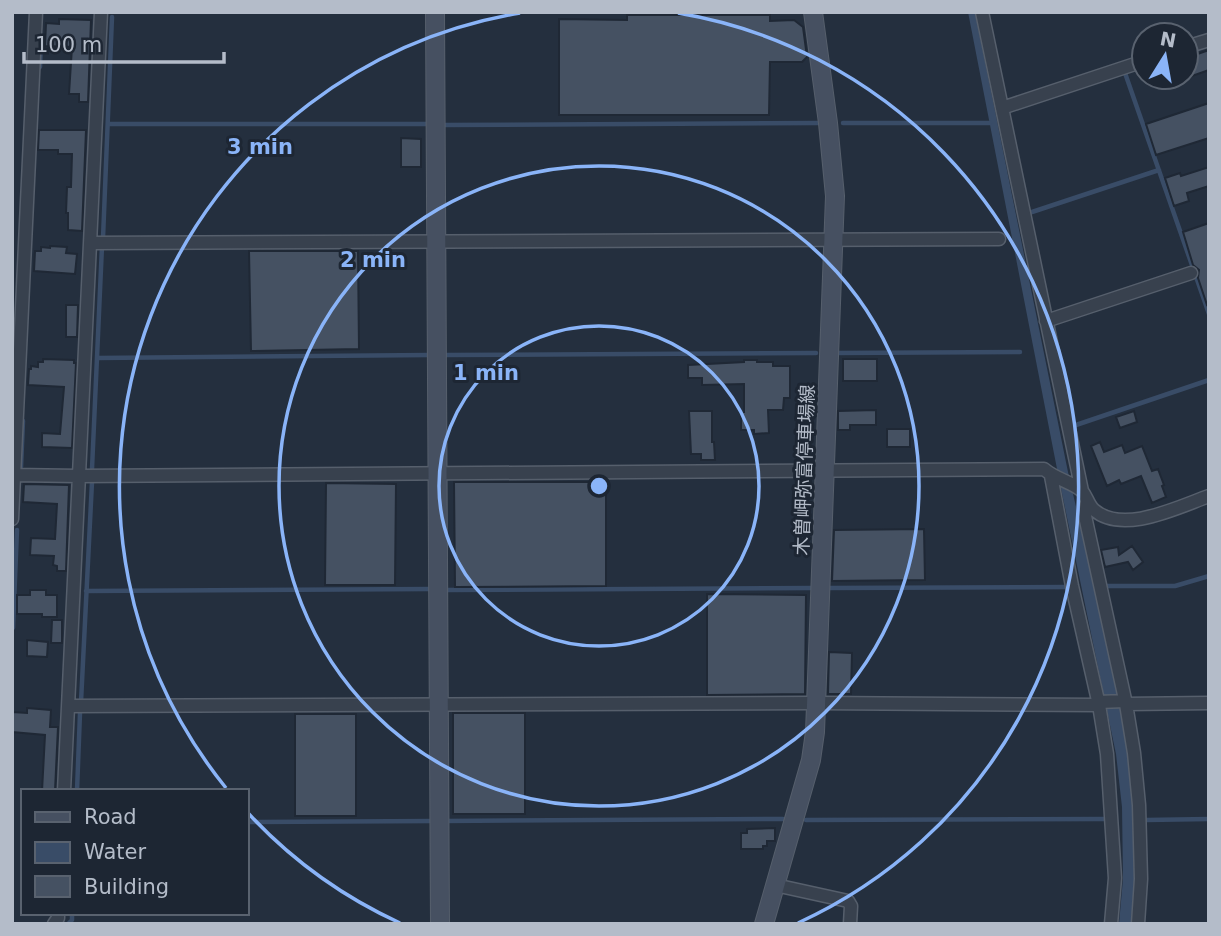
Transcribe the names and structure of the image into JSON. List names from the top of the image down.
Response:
{
  "streets": {
    "main road": ["木曽岬弥富停車場線"]
  },
  "legend": ["Road", "Water", "Building"],
  "scale_bar": "100 m",
  "north": "top",
  "rings": ["3 min", "2 min", "1 min"]
}
